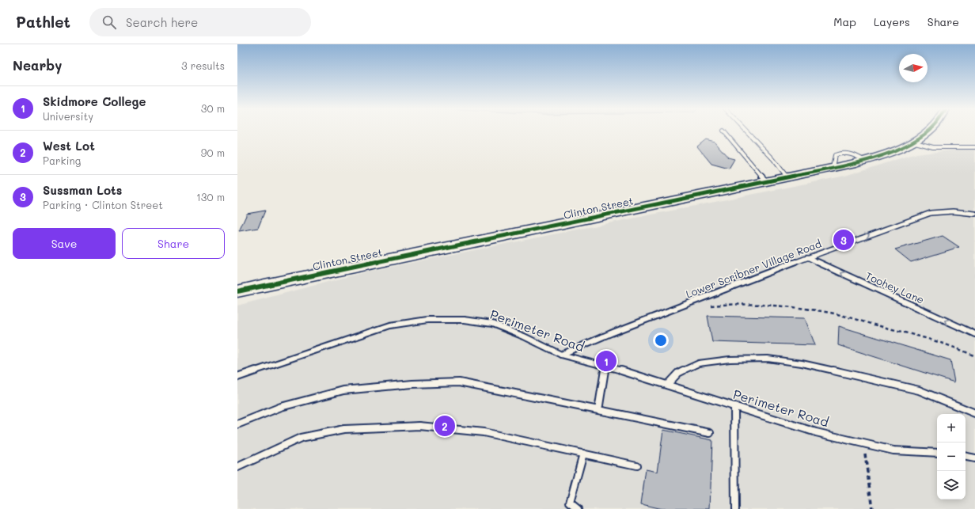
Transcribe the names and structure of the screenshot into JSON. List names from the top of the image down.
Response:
{
  "streets": {
    "street": ["Clinton Street"],
    "lane": ["Lower Scribner Village Road", "Toohey Lane", "Perimeter Road"]
  },
  "crossings": [
    ["Lower Scribner Village Road", "Toohey Lane"],
    ["Lower Scribner Village Road", "Perimeter Road"]
  ],
  "one_way": ["Lower Scribner Village Road", "Toohey Lane"],
  "north": "right",
  "page": {
    "header": "Pathlet",
    "search": "Search here",
    "nav": ["Map", "Layers", "Share"],
    "heading": ["Nearby", "3 results"],
    "list": [
      {
        "mark": "1",
        "name": "Skidmore College",
        "note": "University",
        "value": "30 m"
      },
      {
        "mark": "2",
        "name": "West Lot",
        "note": "Parking",
        "value": "90 m"
      },
      {
        "mark": "3",
        "name": "Sussman Lots",
        "note": "Parking · Clinton Street",
        "value": "130 m"
      }
    ],
    "buttons": ["Save", "Share"],
    "pins": ["3", "1", "2"],
    "map_buttons": ["+", "−"]
  }
}
